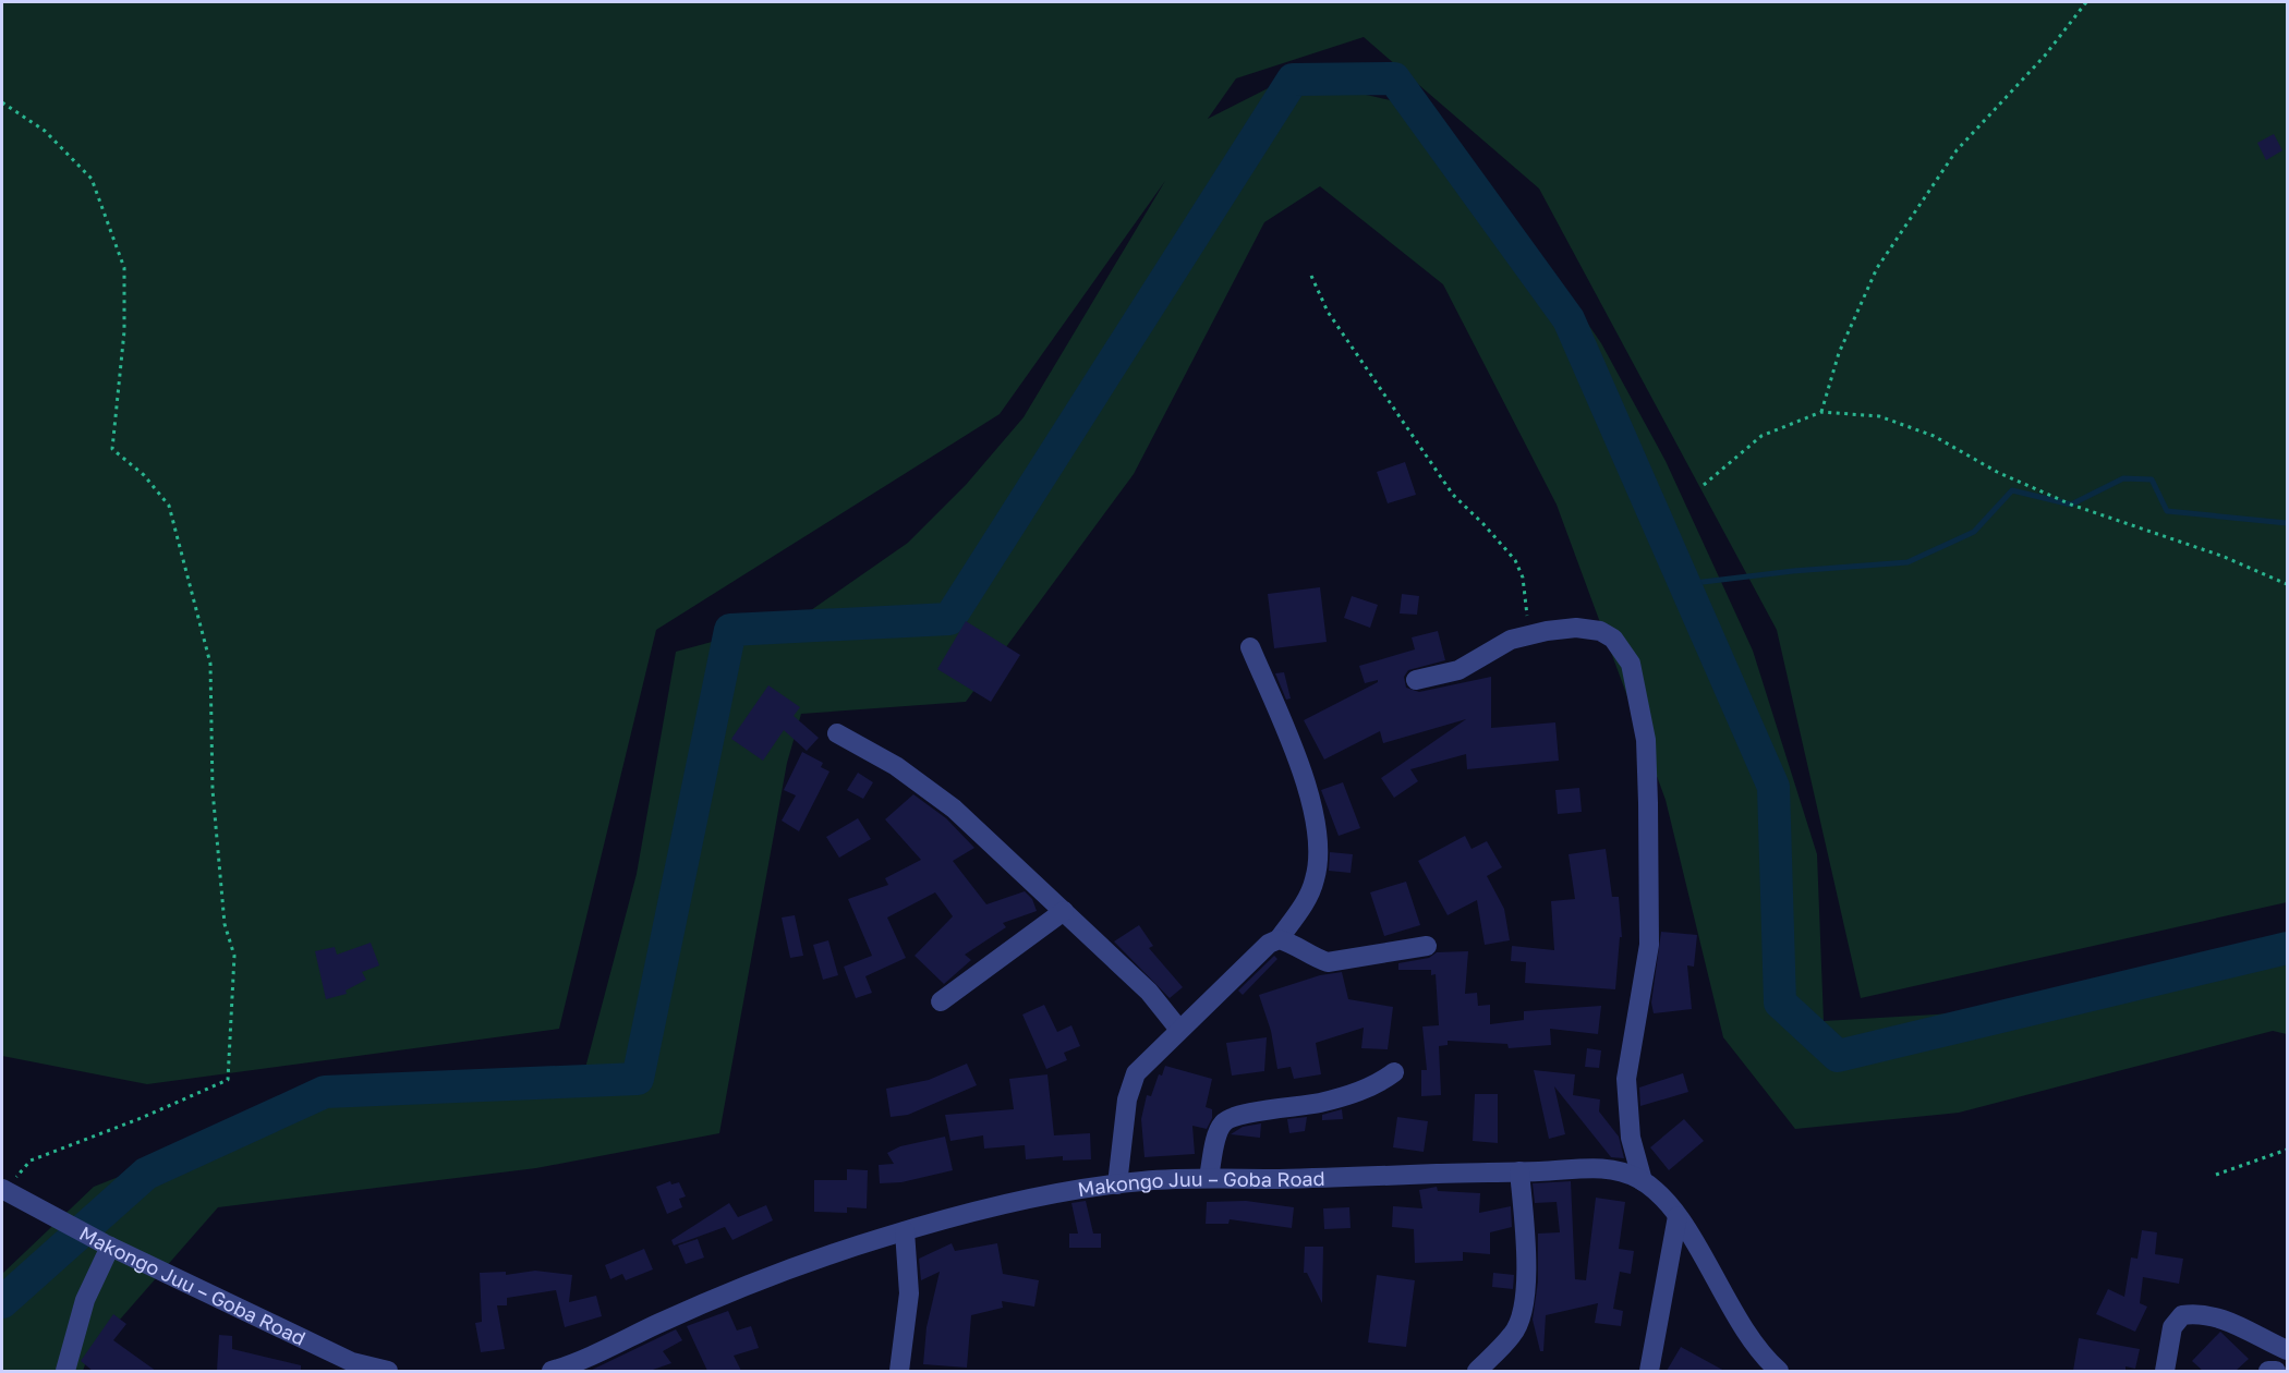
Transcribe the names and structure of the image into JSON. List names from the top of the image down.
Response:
{
  "streets": {
    "street": ["Makongo Juu – Goba Road"]
  }
}
